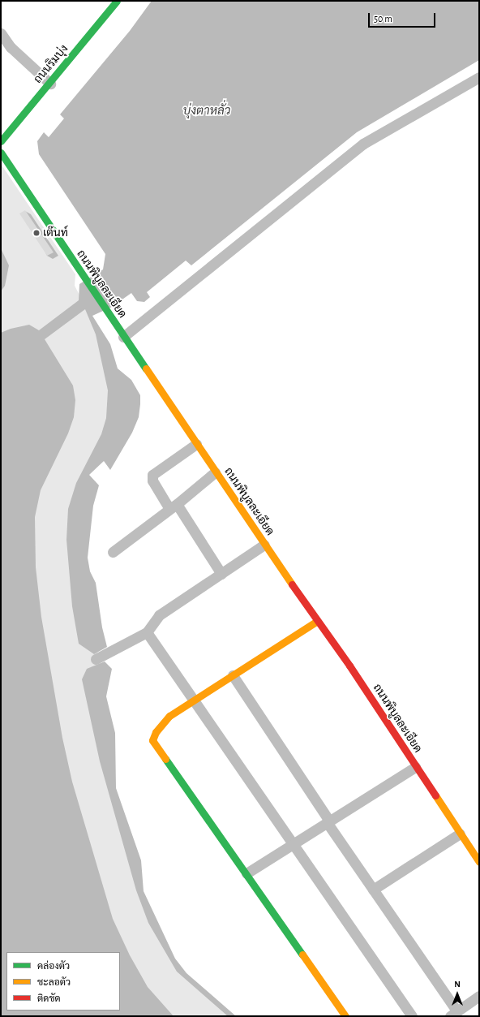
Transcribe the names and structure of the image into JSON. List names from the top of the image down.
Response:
{
  "streets": {
    "street": ["ถนนริมบุ่ง", "ถนนพิบูลละเอียด"]
  },
  "water": ["บุ่งตาหลั่ว"],
  "places": ["เต๊นท์"],
  "legend": ["คล่องตัว", "ชะลอตัว", "ติดขัด"],
  "scale_bar": "50 m",
  "north": "top"
}
